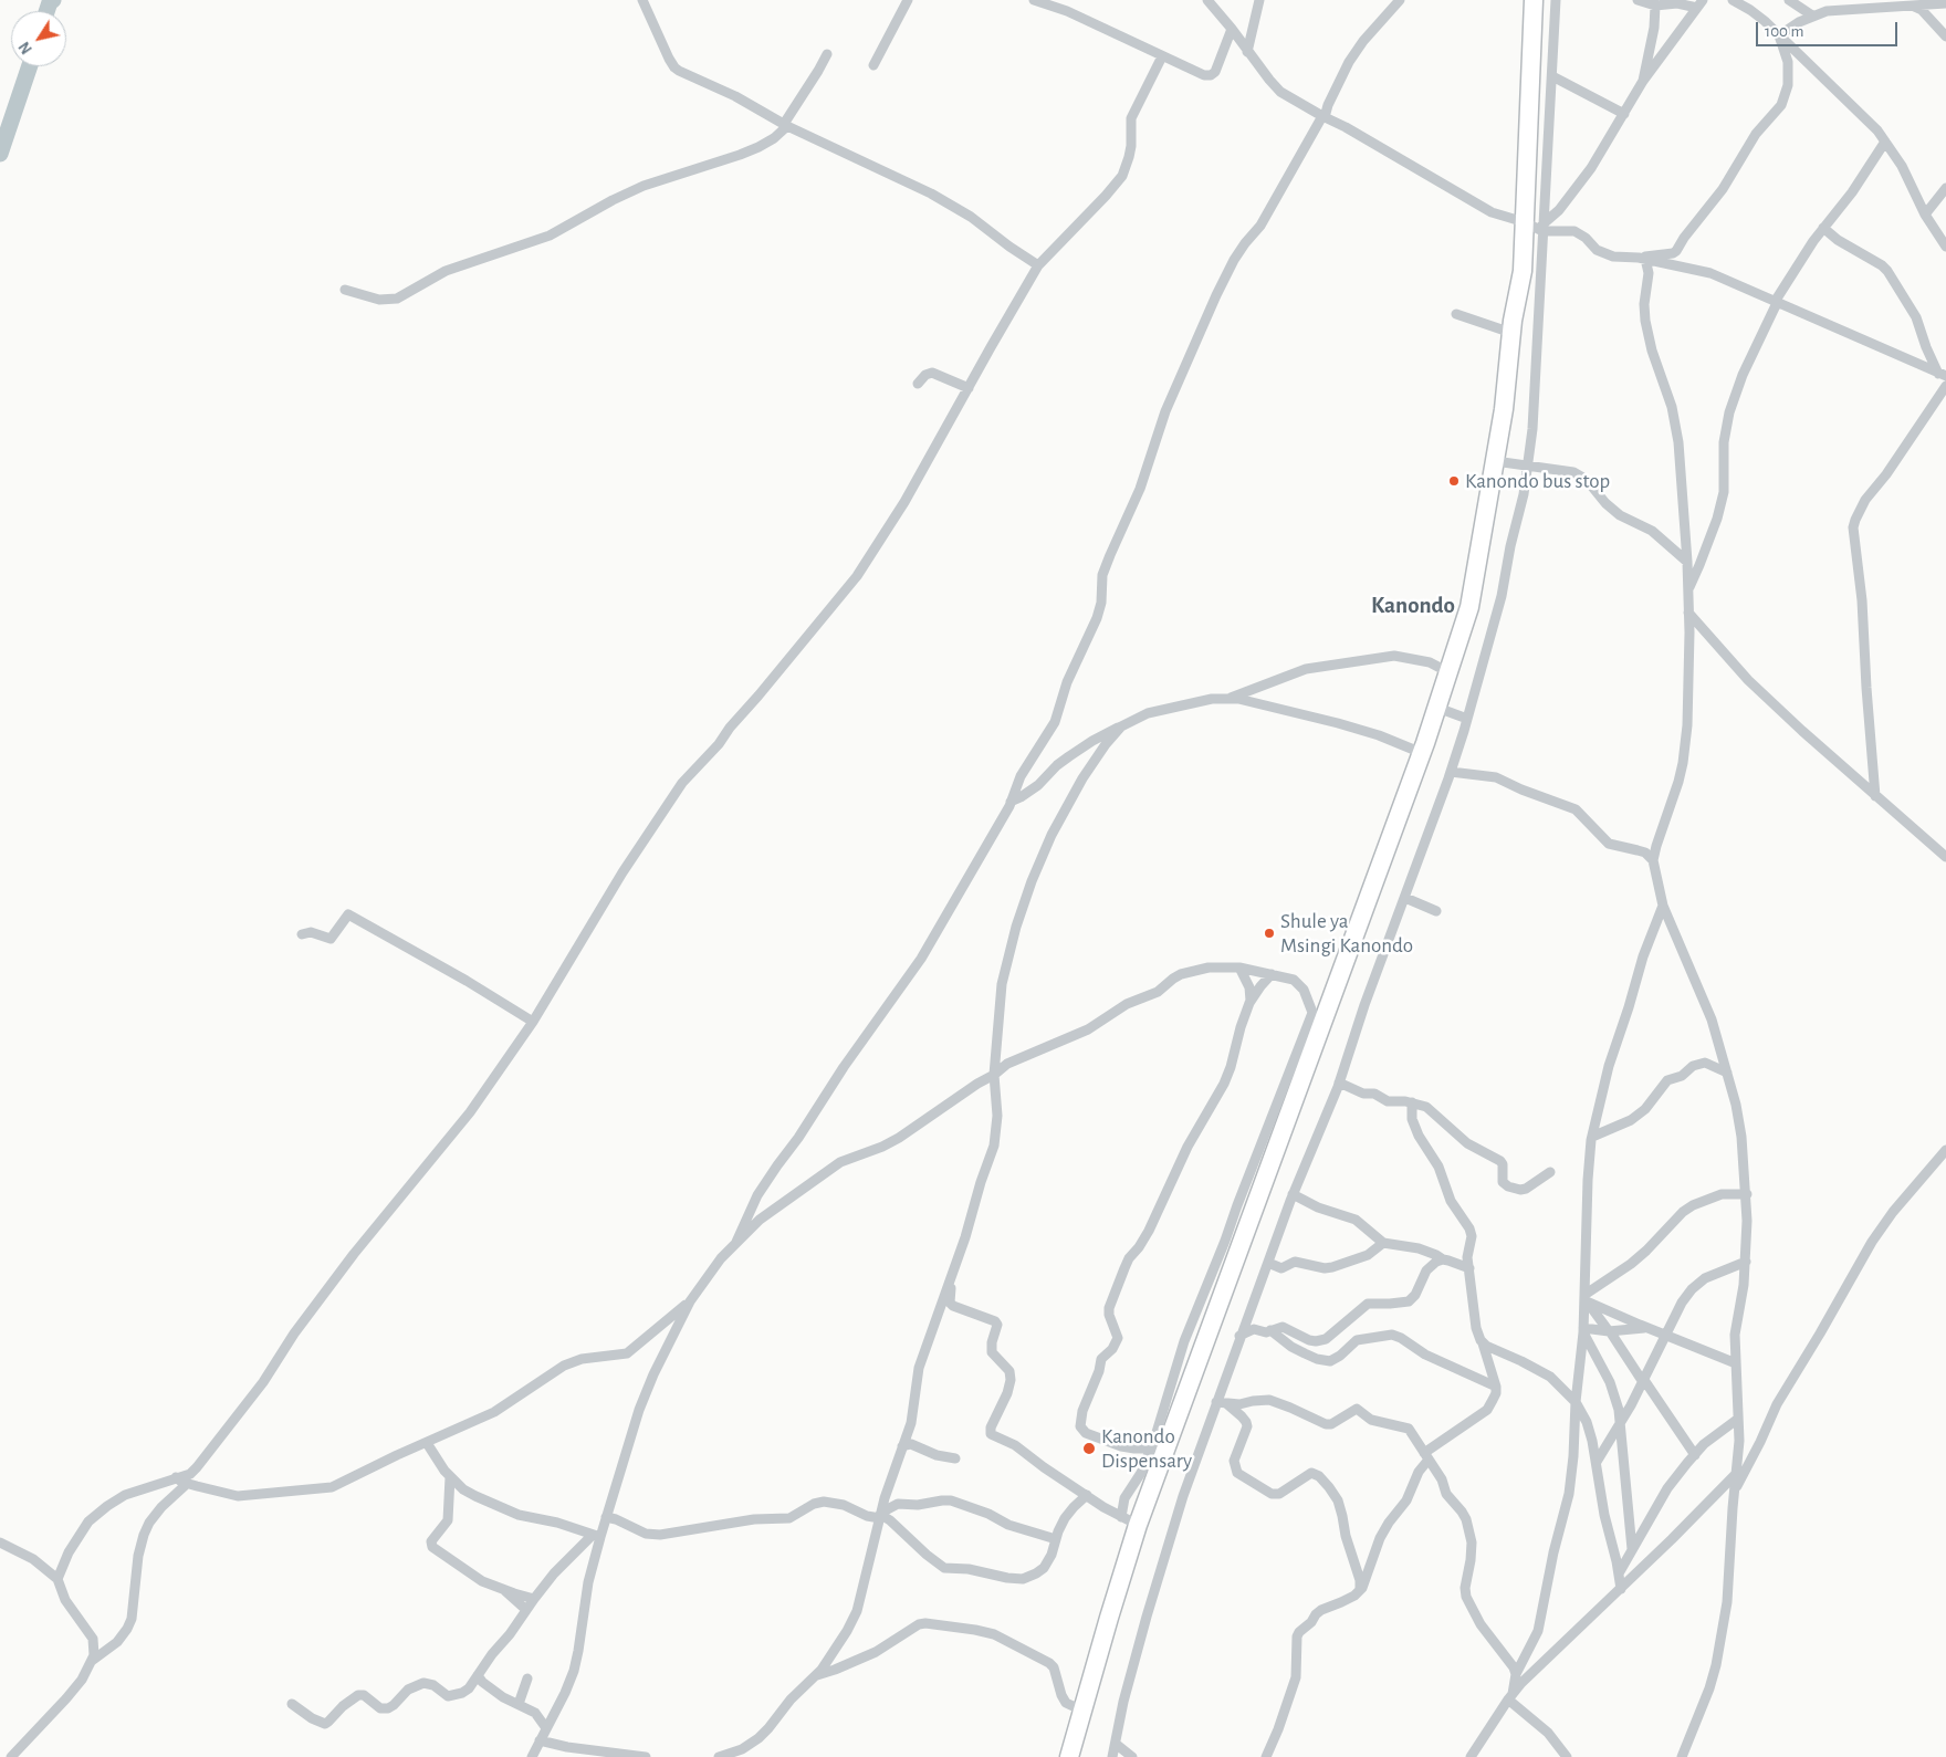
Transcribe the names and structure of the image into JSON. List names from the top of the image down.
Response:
{
  "districts": ["Kanondo"],
  "places": ["Kanondo bus stop", "Shule ya Msingi Kanondo", "Kanondo Dispensary"],
  "scale_bar": "100 m",
  "north": "bottom left"
}
